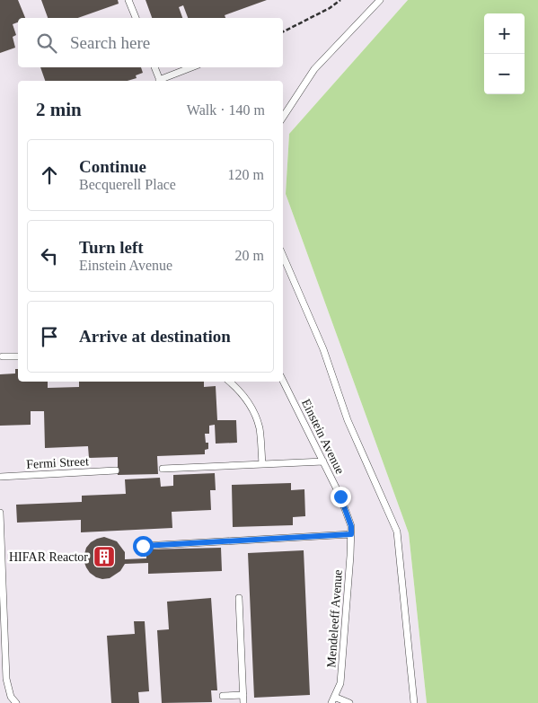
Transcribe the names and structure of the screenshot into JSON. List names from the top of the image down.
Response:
{
  "streets": {
    "lane": ["Einstein Avenue", "Fermi Street", "Mendeleeff Avenue"]
  },
  "crossings": [
    ["Einstein Avenue", "Mendeleeff Avenue"]
  ],
  "places": {
    "building": ["HIFAR Reactor"]
  },
  "page": {
    "map_buttons": ["+", "−"],
    "search": "Search here",
    "heading": ["2 min", "Walk · 140 m"],
    "list": [
      ["Continue", "Becquerell Place", "120 m"],
      ["Turn left", "Einstein Avenue", "20 m"],
      "Arrive at destination"
    ]
  }
}
